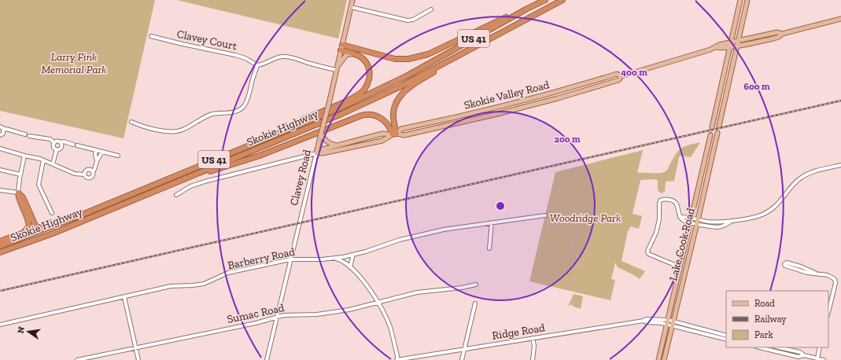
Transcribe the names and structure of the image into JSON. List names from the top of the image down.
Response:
{
  "streets": {
    "highway": ["US 41", "Skokie Highway"],
    "main road": ["Skokie Valley Road", "Clavey Road", "Lake Cook Road"],
    "street": [
      "Clavey Court",
      "Barberry Road",
      "Sumac Road",
      "Ridge Road"
    ]
  },
  "crossings": [
    ["Skokie Valley Road", "Clavey Road"],
    ["Clavey Road", "Barberry Road"],
    ["Clavey Road", "Sumac Road"],
    ["Lake Cook Road", "Ridge Road"]
  ],
  "parks": ["Larry Fink Memorial Park", "Woodridge Park"],
  "legend": ["Road", "Railway", "Park"],
  "north": "left",
  "rings": ["400 m", "600 m", "200 m"]
}
